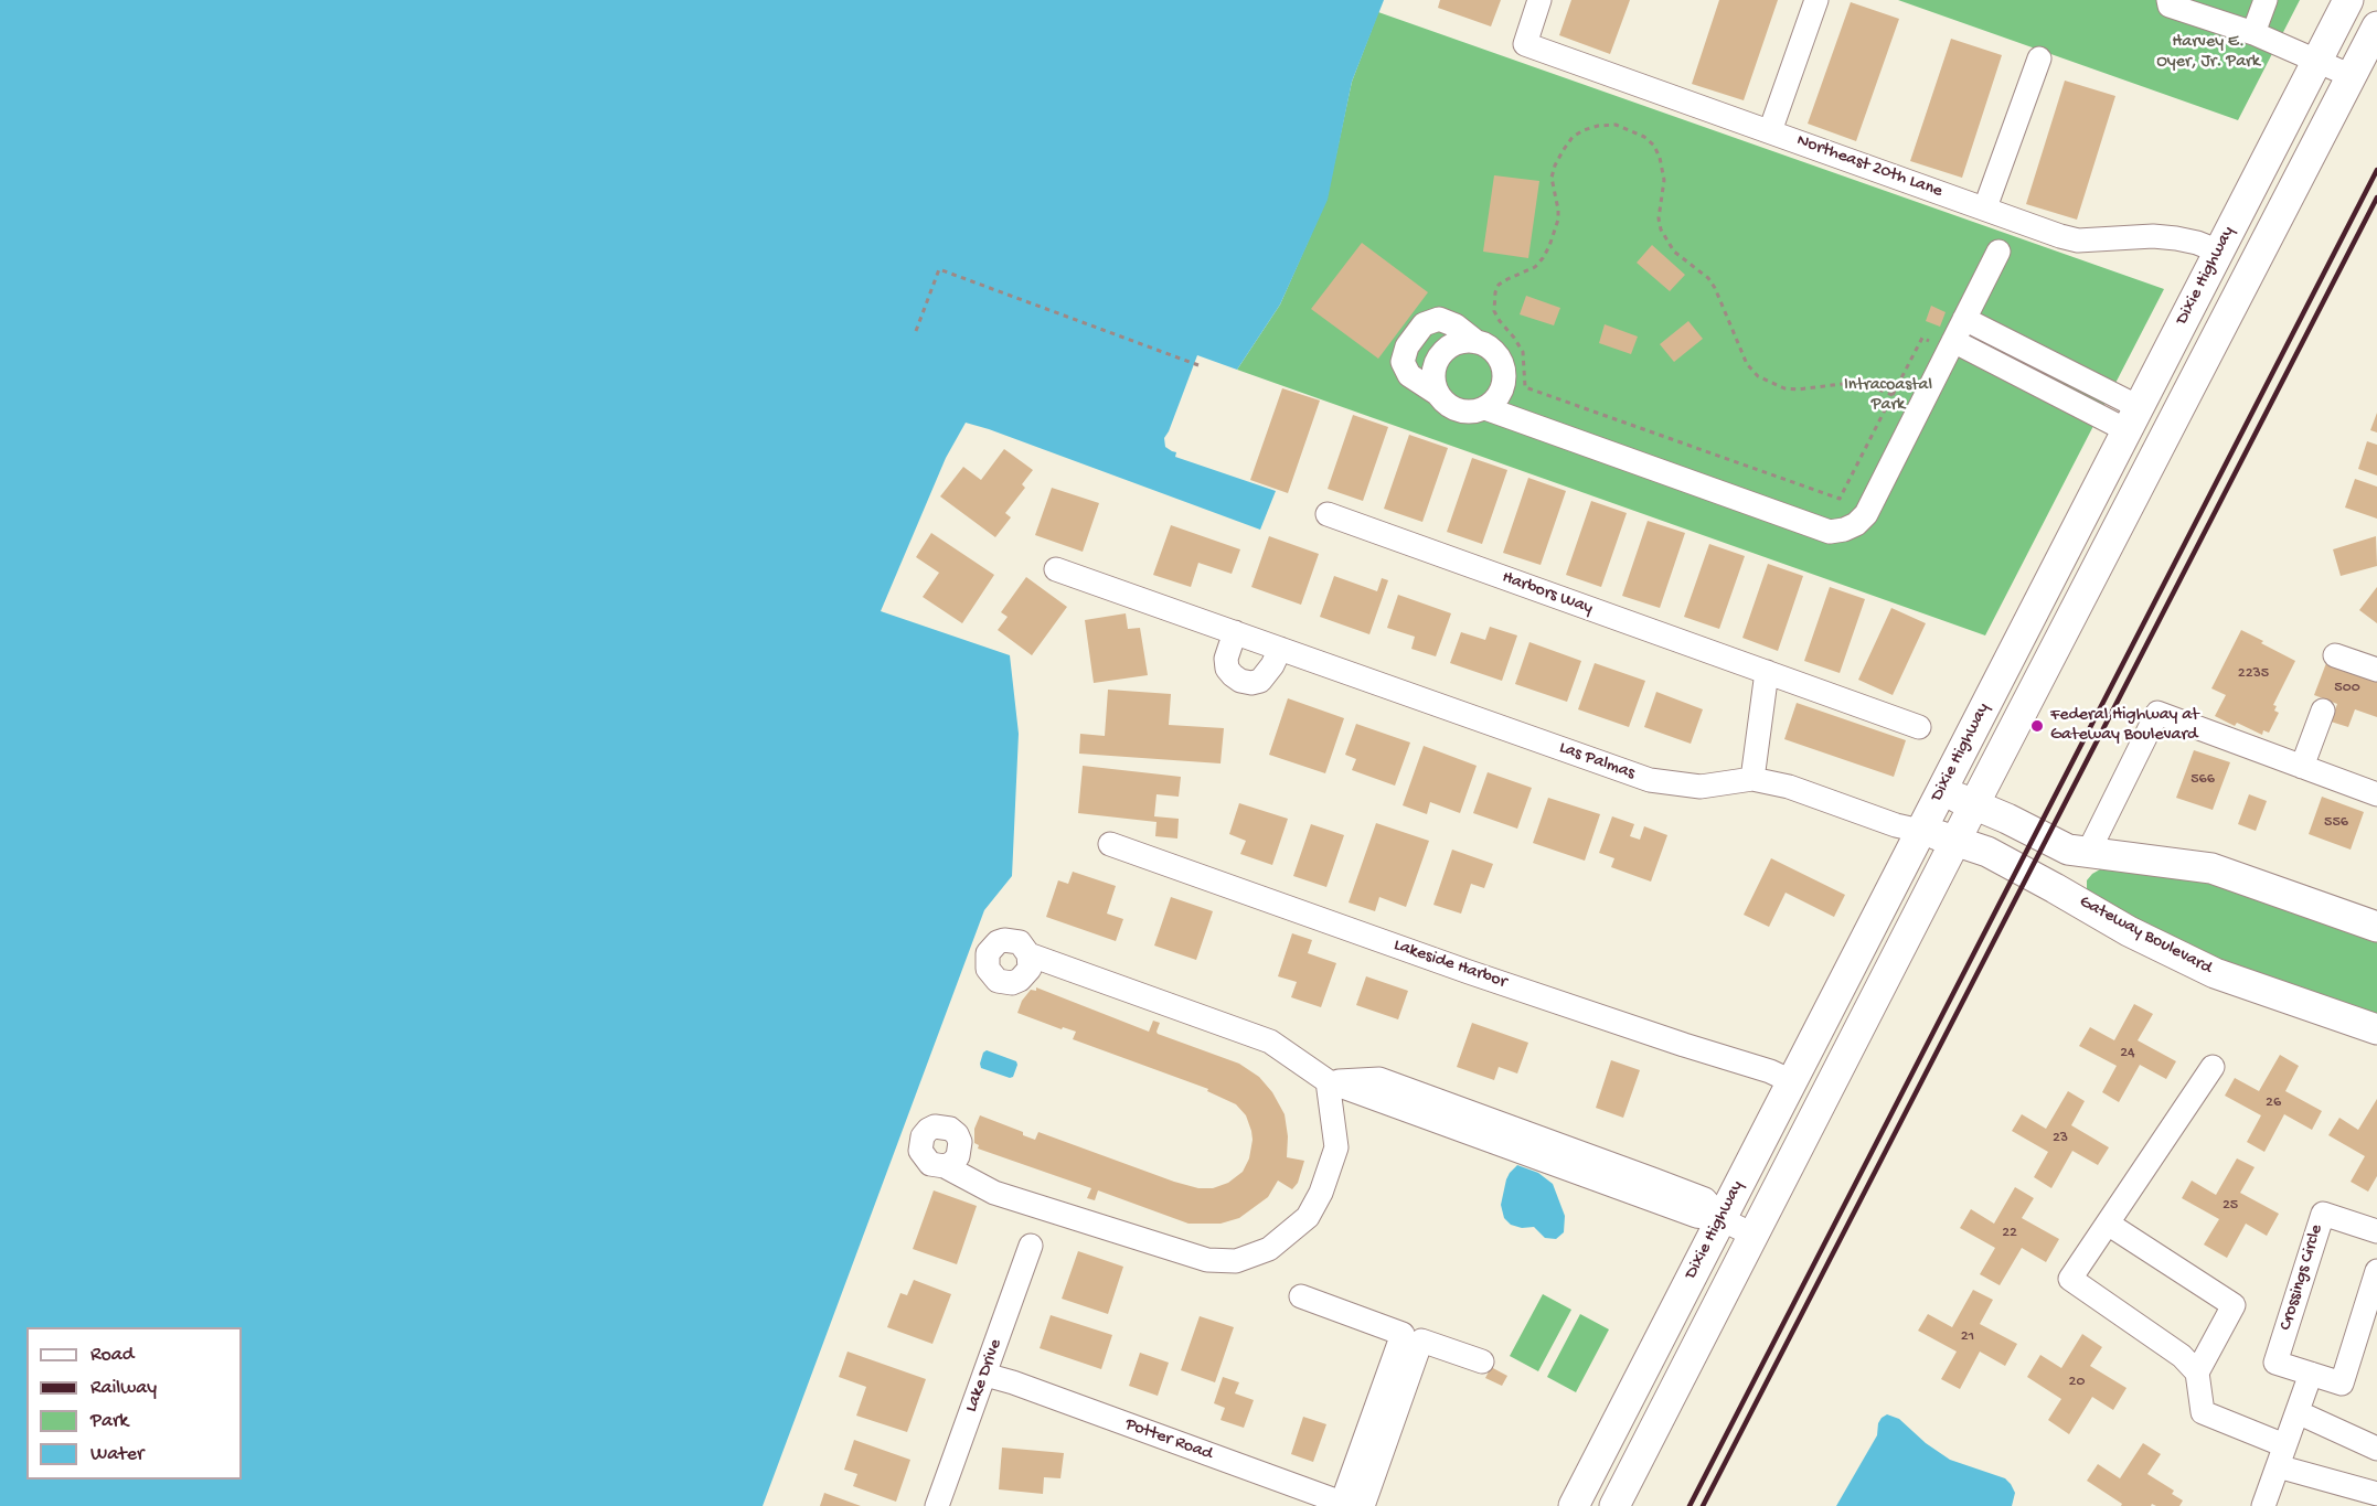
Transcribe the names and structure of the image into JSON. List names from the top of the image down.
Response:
{
  "streets": {
    "main road": ["Dixie Highway", "Gateway Boulevard"],
    "street": [
      "Northeast 20th Lane",
      "Harbors Way",
      "Las Palmas",
      "Lakeside Harbor",
      "Crossings Circle",
      "Lake Drive",
      "Potter Road"
    ]
  },
  "crossings": [
    ["Northeast 20th Lane", "Dixie Highway"],
    ["Dixie Highway", "Las Palmas"],
    ["Dixie Highway", "Gateway Boulevard"],
    ["Dixie Highway", "Lakeside Harbor"],
    ["Las Palmas", "Gateway Boulevard"],
    ["Lake Drive", "Potter Road"]
  ],
  "parks": ["Harvey E. Oyer, Jr. Park", "Intracoastal Park"],
  "places": ["Federal Highway at Gateway Boulevard"],
  "house_numbers": [
    "2235",
    "500",
    "566",
    "556",
    "24",
    "26",
    "23",
    "25",
    "22",
    "21",
    "20"
  ],
  "legend": [
    "Road",
    "Railway",
    "Park",
    "Water"
  ]
}
